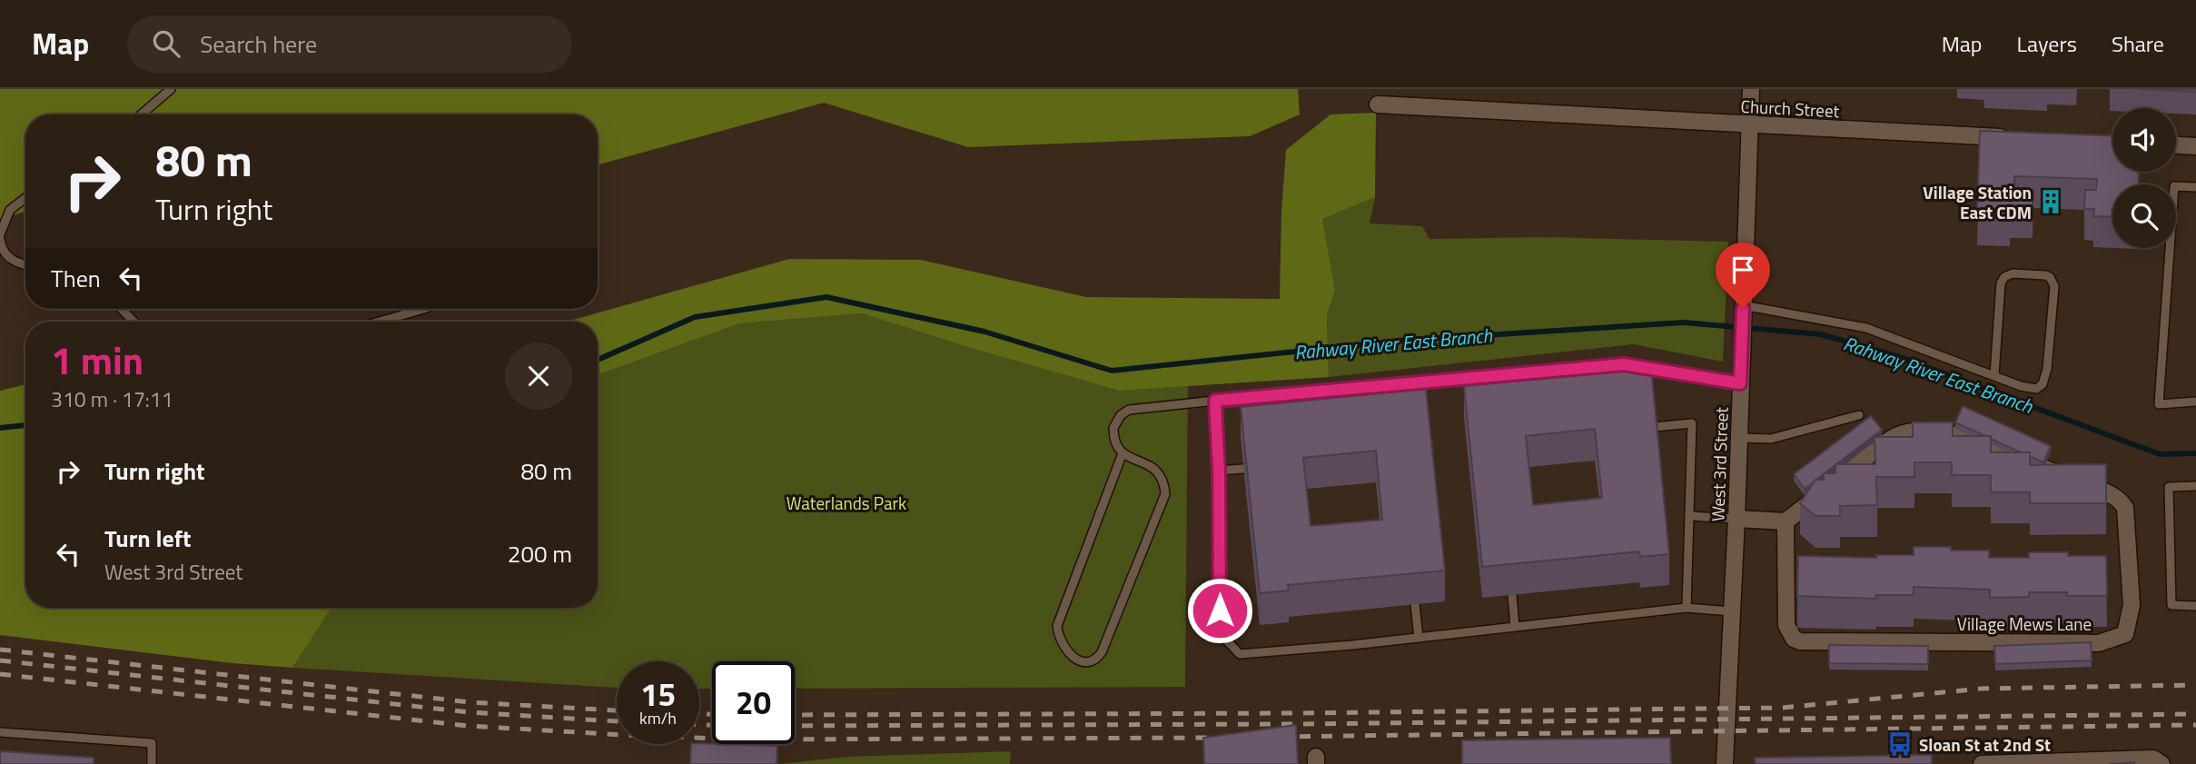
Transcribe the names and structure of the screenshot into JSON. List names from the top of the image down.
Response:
{
  "streets": {
    "street": ["Church Street", "West 3rd Street", "Village Mews Lane"]
  },
  "crossings": [
    ["Church Street", "West 3rd Street"]
  ],
  "water": ["Rahway River East Branch"],
  "parks": ["Waterlands Park"],
  "places": {
    "building": ["Village Station East CDM"],
    "bus stop": ["Sloan St at 2nd St"]
  },
  "page": {
    "header": "Map",
    "search": "Search here",
    "nav": ["Map", "Layers", "Share"],
    "turn": ["80 m", "Turn right"],
    "then": "Then",
    "heading": ["1 min", "310 m · 17:11"],
    "list": [
      {
        "name": "Turn right",
        "value": "80 m"
      },
      {
        "name": "Turn left",
        "note": "West 3rd Street",
        "value": "200 m"
      }
    ],
    "speed": "15 km/h",
    "limit": "20"
  }
}
